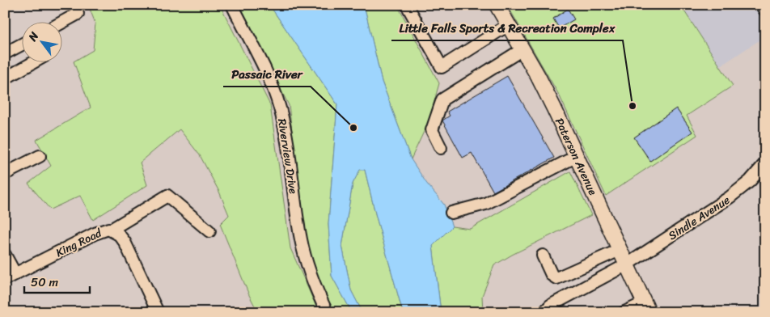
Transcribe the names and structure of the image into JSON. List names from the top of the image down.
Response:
{
  "streets": {
    "main road": ["Paterson Avenue"],
    "street": ["Riverview Drive", "Sindle Avenue", "King Road"]
  },
  "crossings": [
    ["Paterson Avenue", "Sindle Avenue"]
  ],
  "places": ["Little Falls Sports & Recreation Complex", "Passaic River"],
  "scale_bar": "50 m",
  "north": "top left"
}
